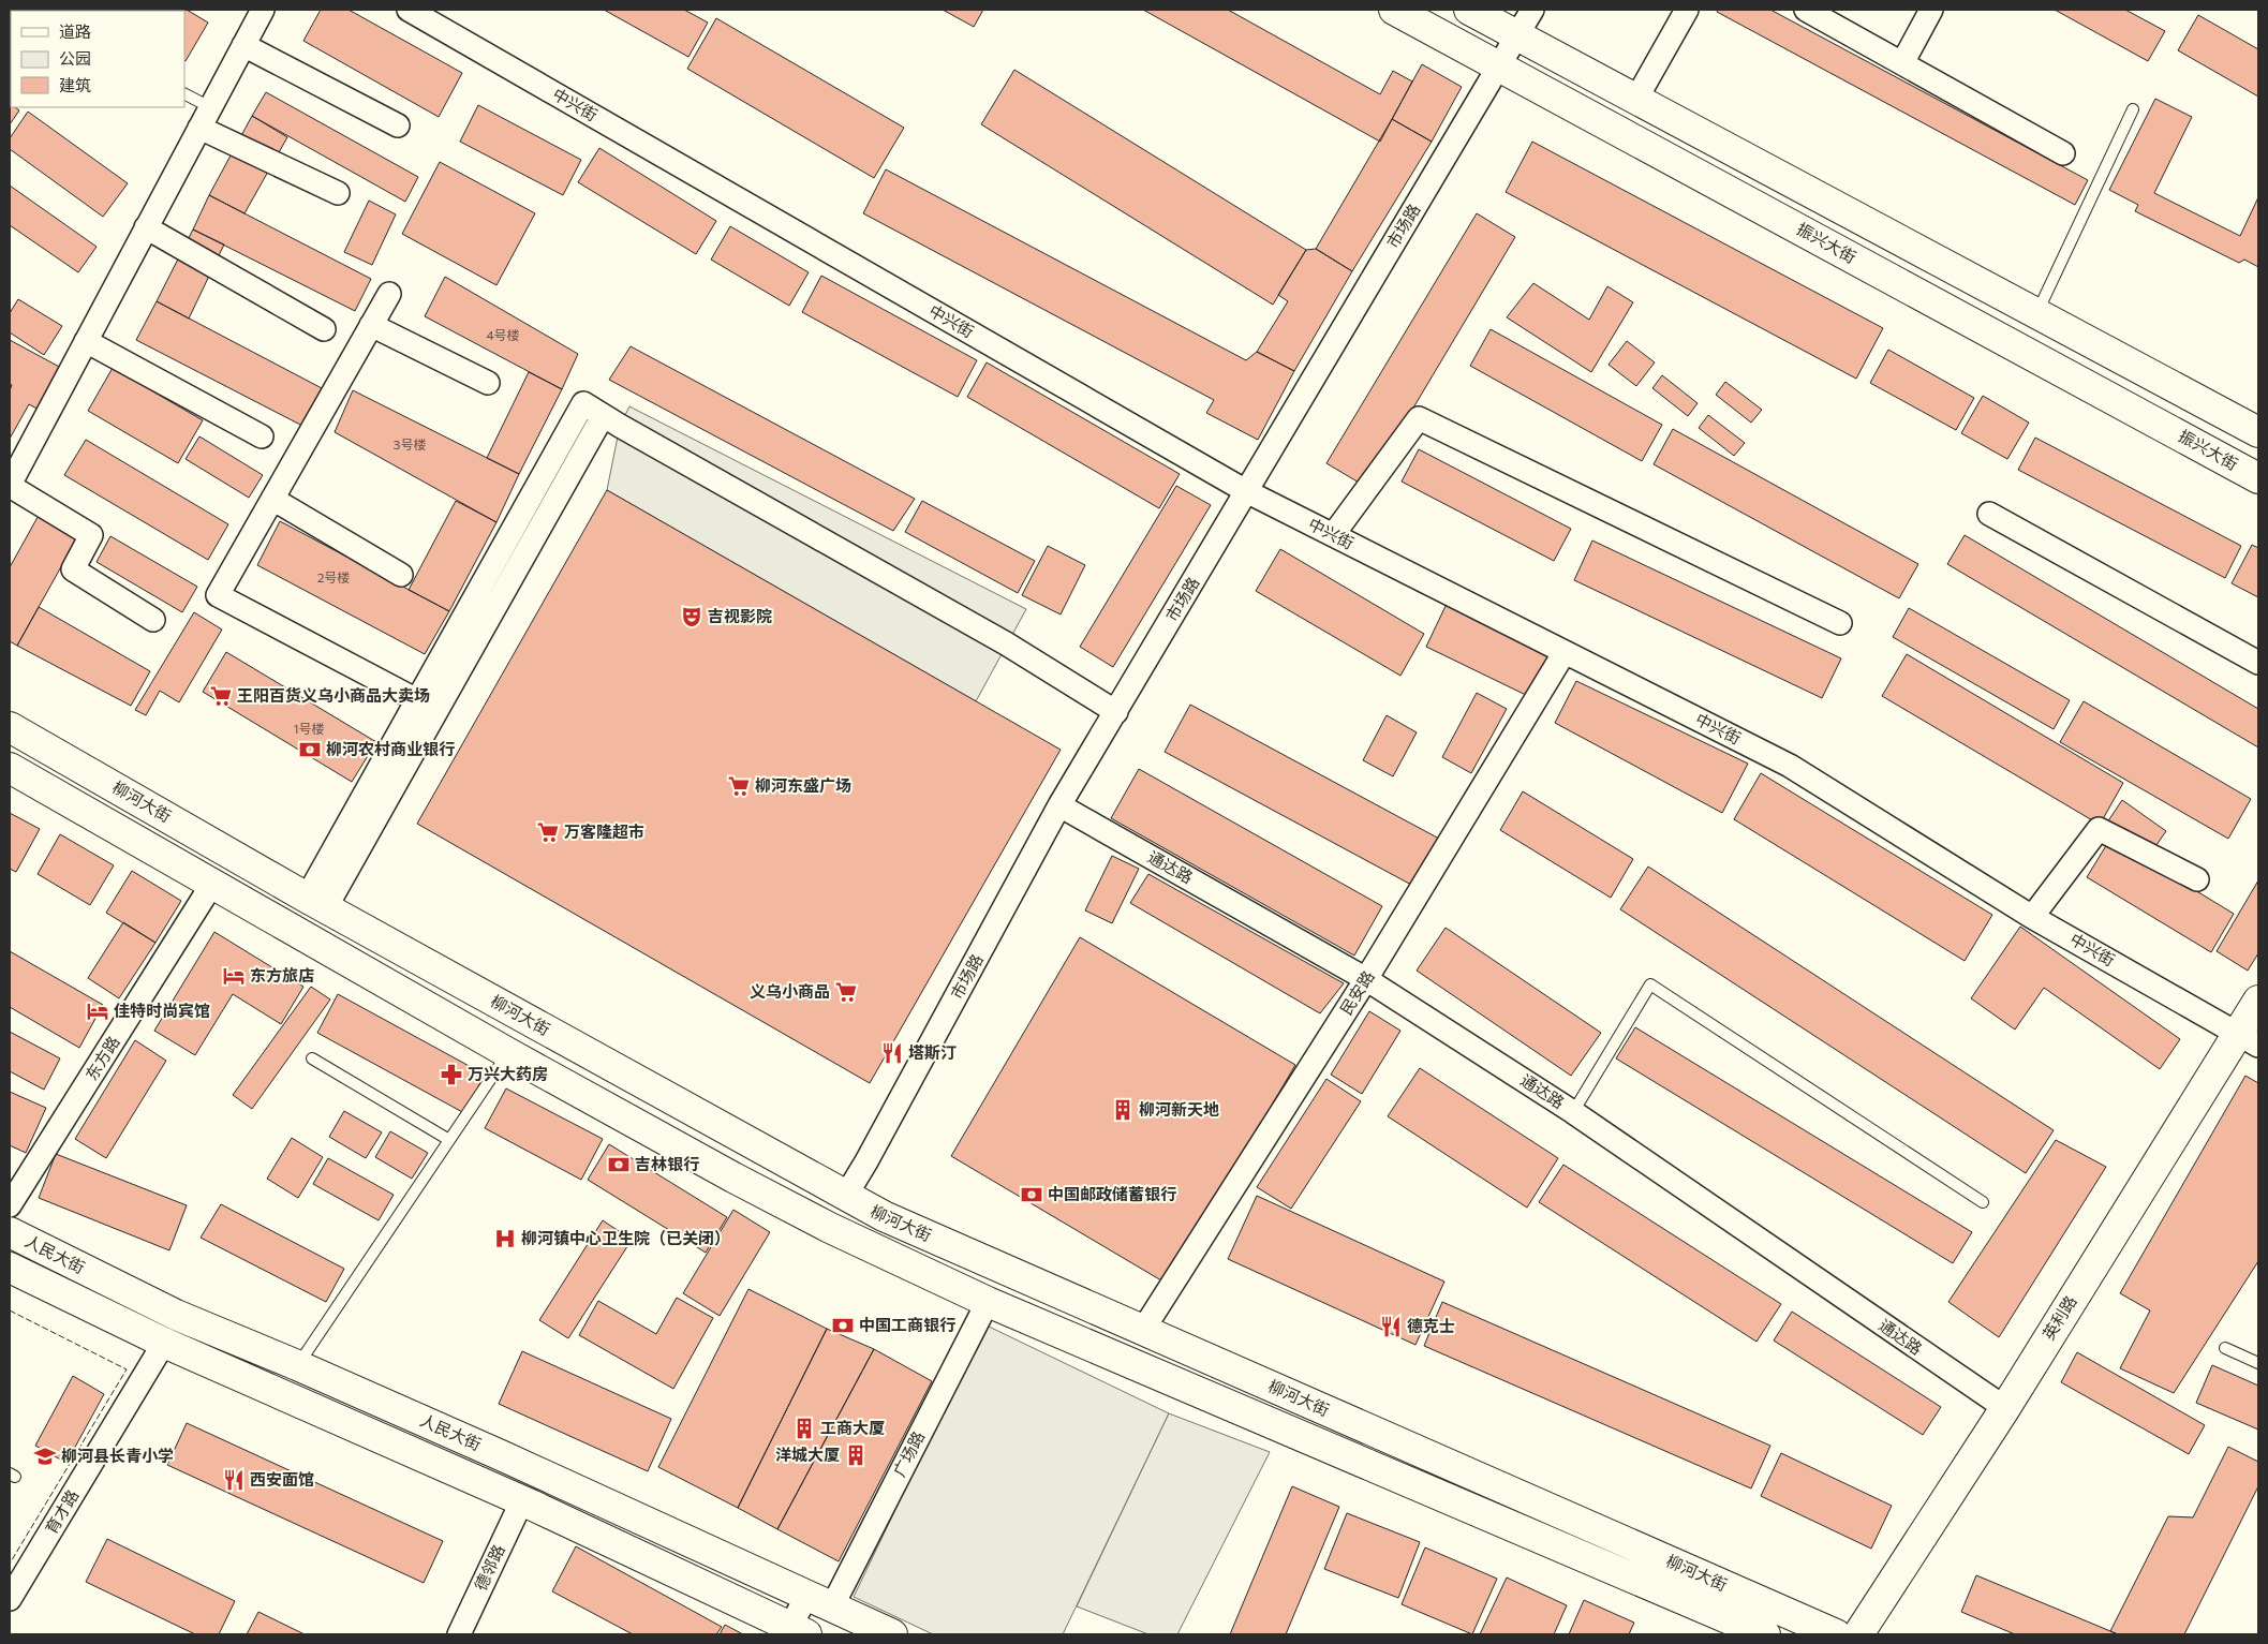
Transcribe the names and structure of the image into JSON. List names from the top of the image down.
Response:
{
  "streets": {
    "street": [
      "中兴街",
      "市场路",
      "振兴大街",
      "柳河大街",
      "通达路",
      "民安路",
      "东方路",
      "人民大街",
      "英利路",
      "广场路",
      "育才路",
      "德邻路"
    ]
  },
  "crossings": [
    ["中兴街", "市场路"],
    ["中兴街", "民安路"],
    ["中兴街", "英利路"],
    ["市场路", "振兴大街"],
    ["市场路", "柳河大街"],
    ["市场路", "通达路"],
    ["柳河大街", "民安路"],
    ["柳河大街", "东方路"],
    ["柳河大街", "广场路"],
    ["通达路", "民安路"],
    ["通达路", "英利路"],
    ["人民大街", "广场路"],
    ["人民大街", "育才路"],
    ["人民大街", "德邻路"]
  ],
  "places": {
    "theatre": ["吉视影院"],
    "supermarket": [
      "王阳百货义乌小商品大卖场",
      "柳河东盛广场",
      "万客隆超市",
      "义乌小商品"
    ],
    "bank": [
      "柳河农村商业银行",
      "吉林银行",
      "中国邮政储蓄银行",
      "中国工商银行"
    ],
    "hotel": ["东方旅店", "佳特时尚宾馆"],
    "restaurant": ["塔斯汀", "德克士", "西安面馆"],
    "pharmacy": ["万兴大药房"],
    "building": ["柳河新天地", "工商大厦", "洋城大厦"],
    "hospital": ["柳河镇中心卫生院（已关闭）"],
    "school or university": ["柳河县长青小学"]
  },
  "house_numbers": [
    "4号楼",
    "3号楼",
    "2号楼",
    "1号楼"
  ],
  "legend": ["道路", "公园", "建筑"]
}
